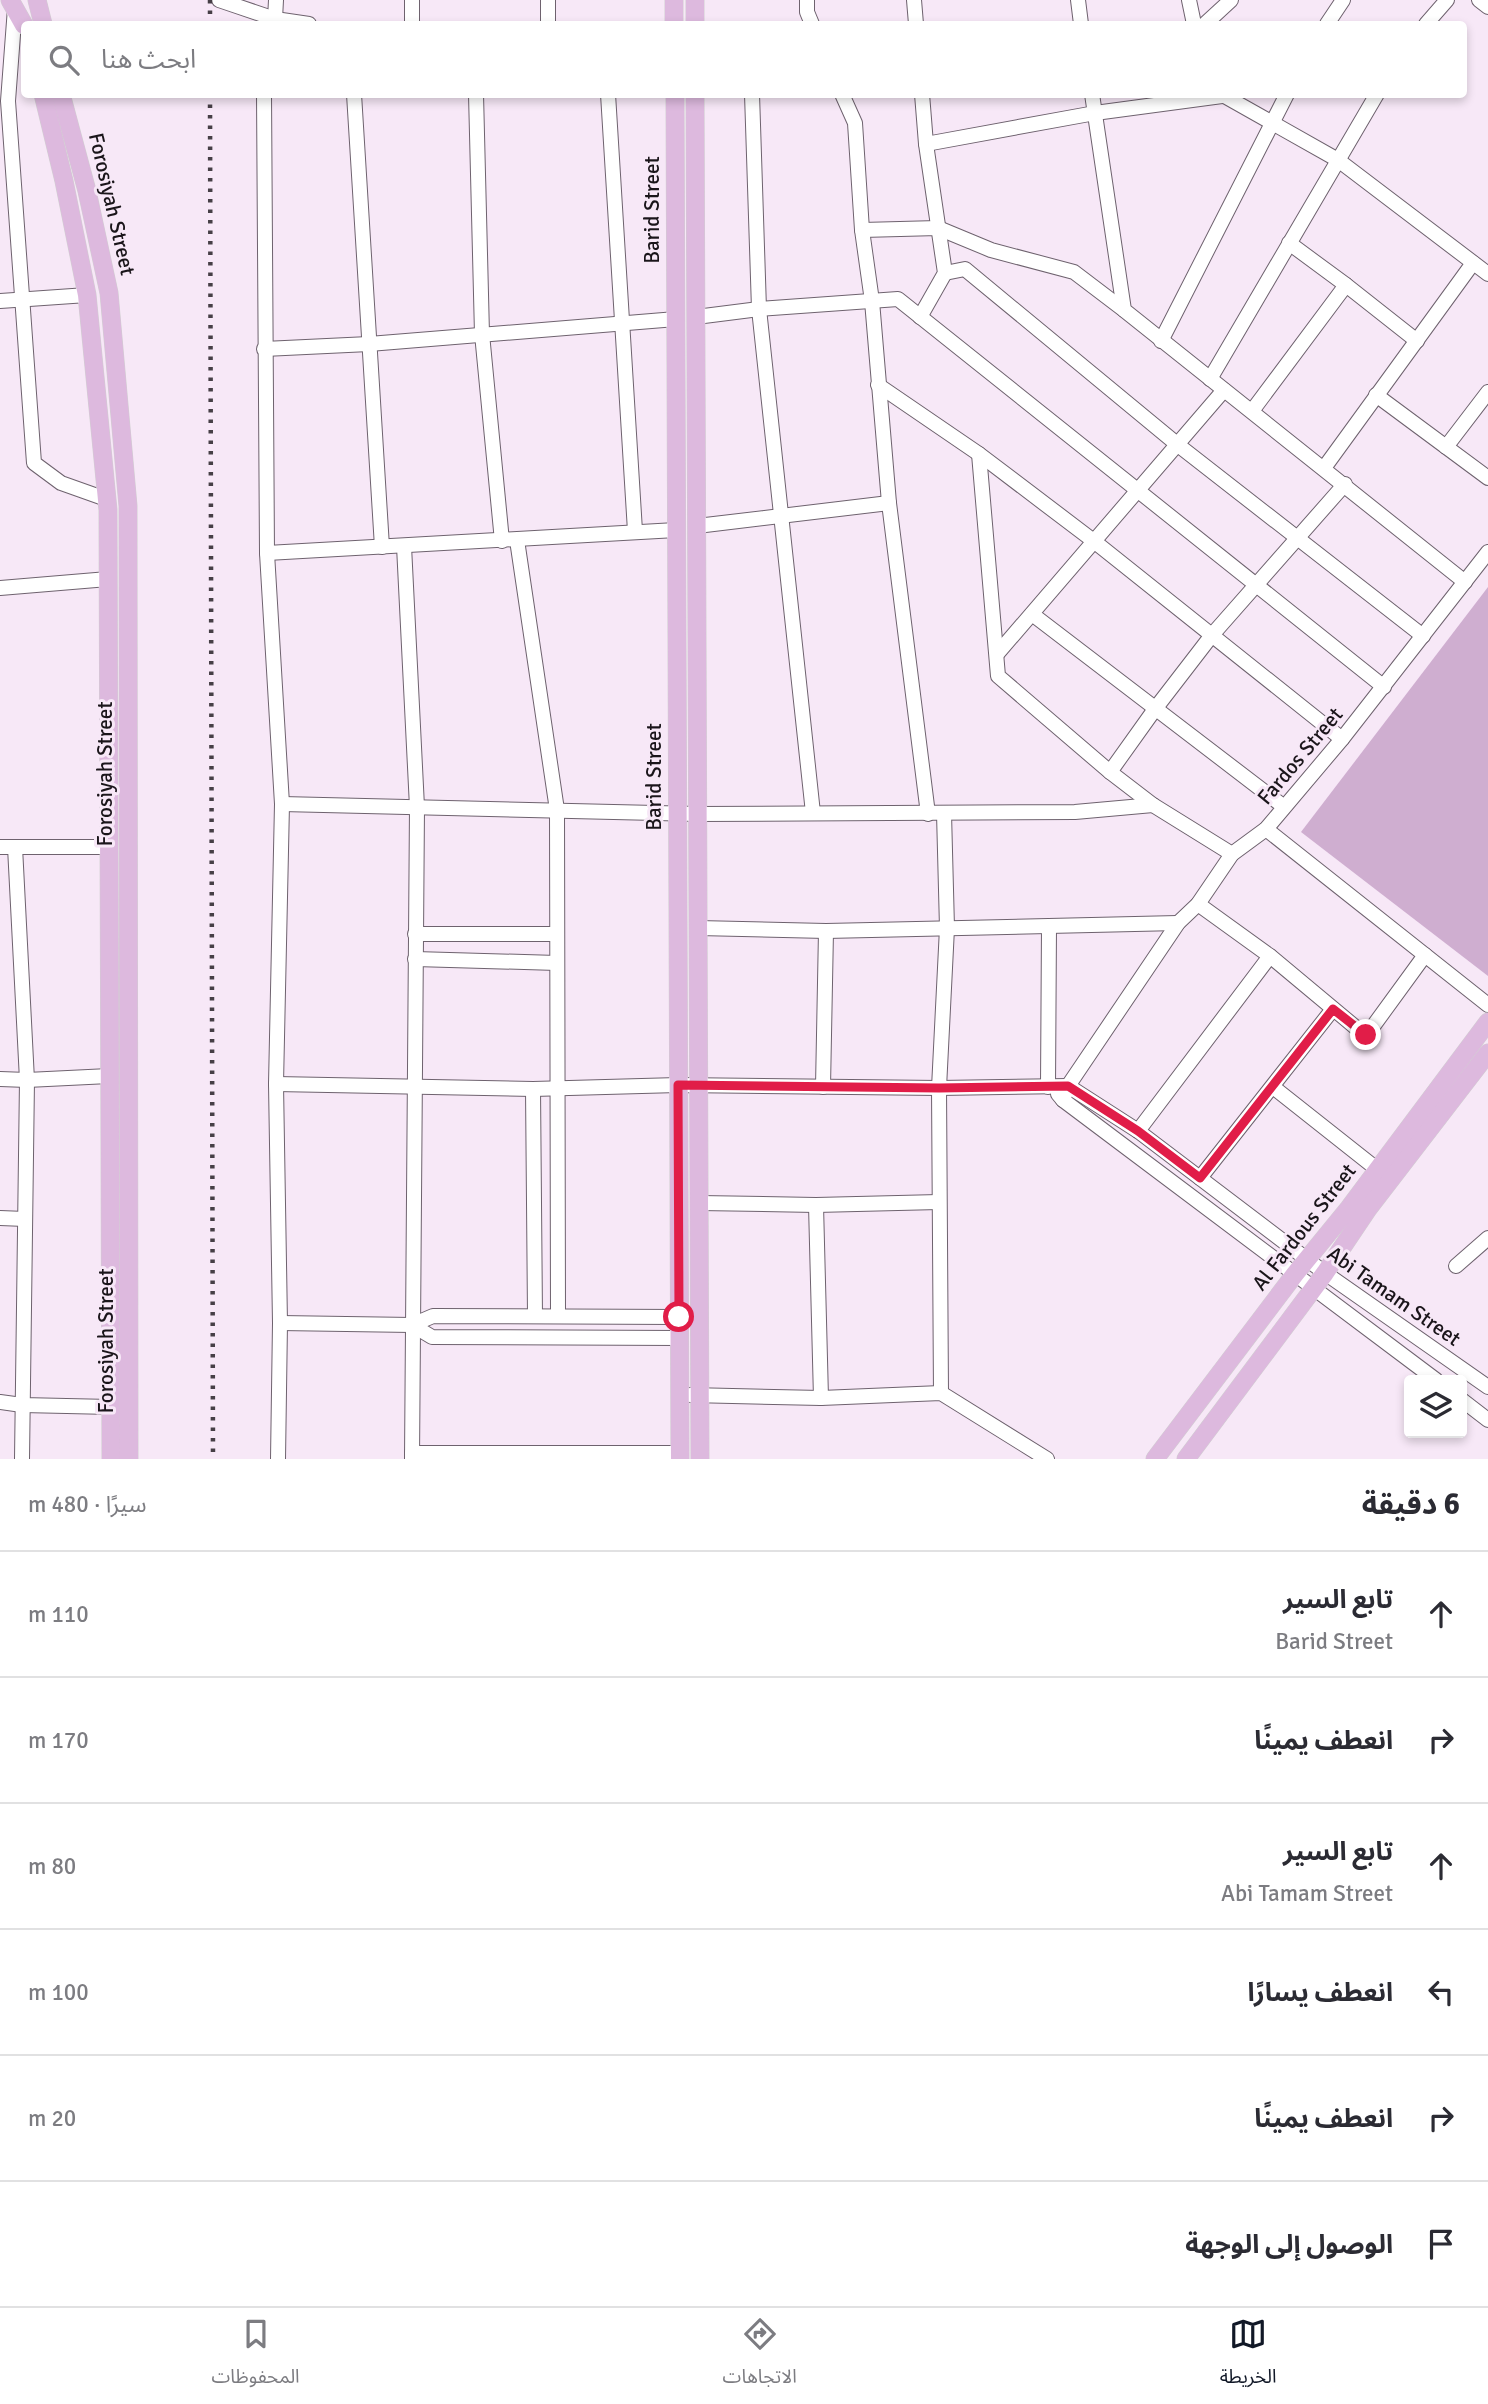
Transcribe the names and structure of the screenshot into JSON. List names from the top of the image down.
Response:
{
  "streets": {
    "main road": ["Forosiyah Street", "Barid Street", "Al Fardous Street"],
    "street": ["Fardos Street", "Abi Tamam Street"]
  },
  "crossings": [
    ["Al Fardous Street", "Abi Tamam Street"]
  ],
  "page": {
    "search": "ابحث هنا",
    "heading": ["6 دقيقة", "سيرًا · 480 m"],
    "list": [
      ["تابع السير", "Barid Street", "110 m"],
      ["انعطف يمينًا", "170 m"],
      ["تابع السير", "Abi Tamam Street", "80 m"],
      ["انعطف يسارًا", "100 m"],
      ["انعطف يمينًا", "20 m"],
      "الوصول إلى الوجهة"
    ],
    "nav": ["الخريطة", "الاتجاهات", "المحفوظات"]
  }
}
